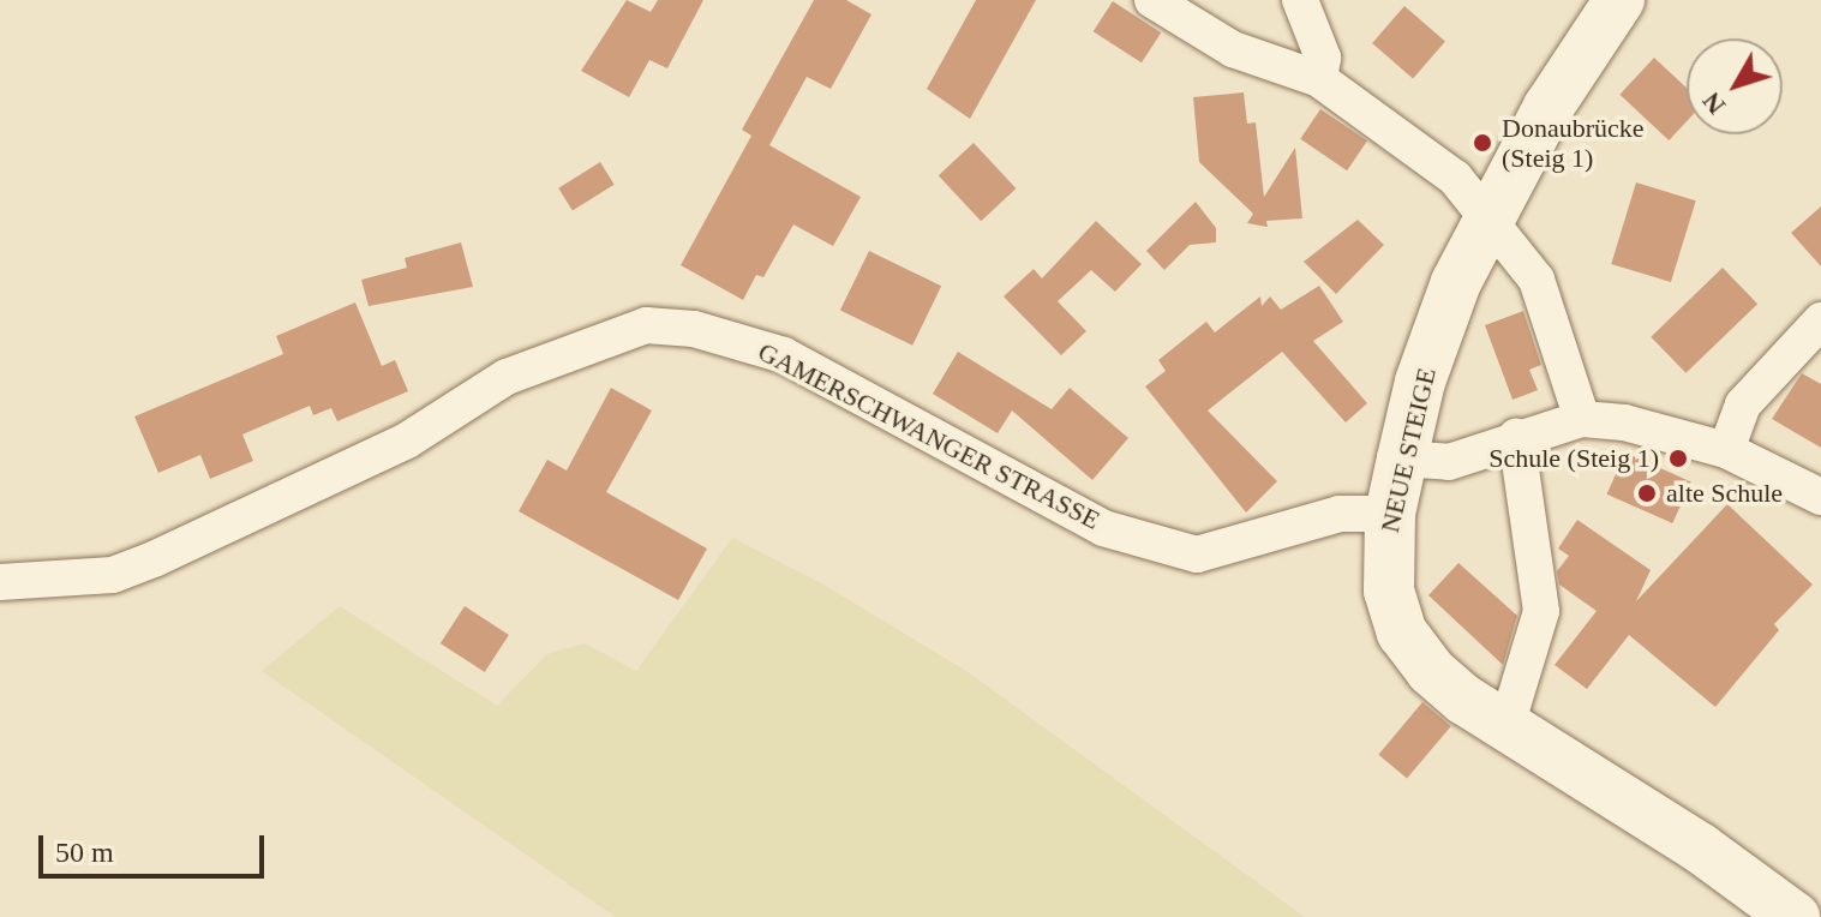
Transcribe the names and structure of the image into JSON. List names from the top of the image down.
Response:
{
  "streets": {
    "main road": ["NEUE STEIGE"],
    "street": ["GAMERSCHWANGER STRASSE"]
  },
  "crossings": [
    ["GAMERSCHWANGER STRASSE", "NEUE STEIGE"]
  ],
  "places": ["Donaubrücke (Steig 1)", "Schule (Steig 1)", "alte Schule"],
  "scale_bar": "50 m",
  "north": "bottom left"
}
